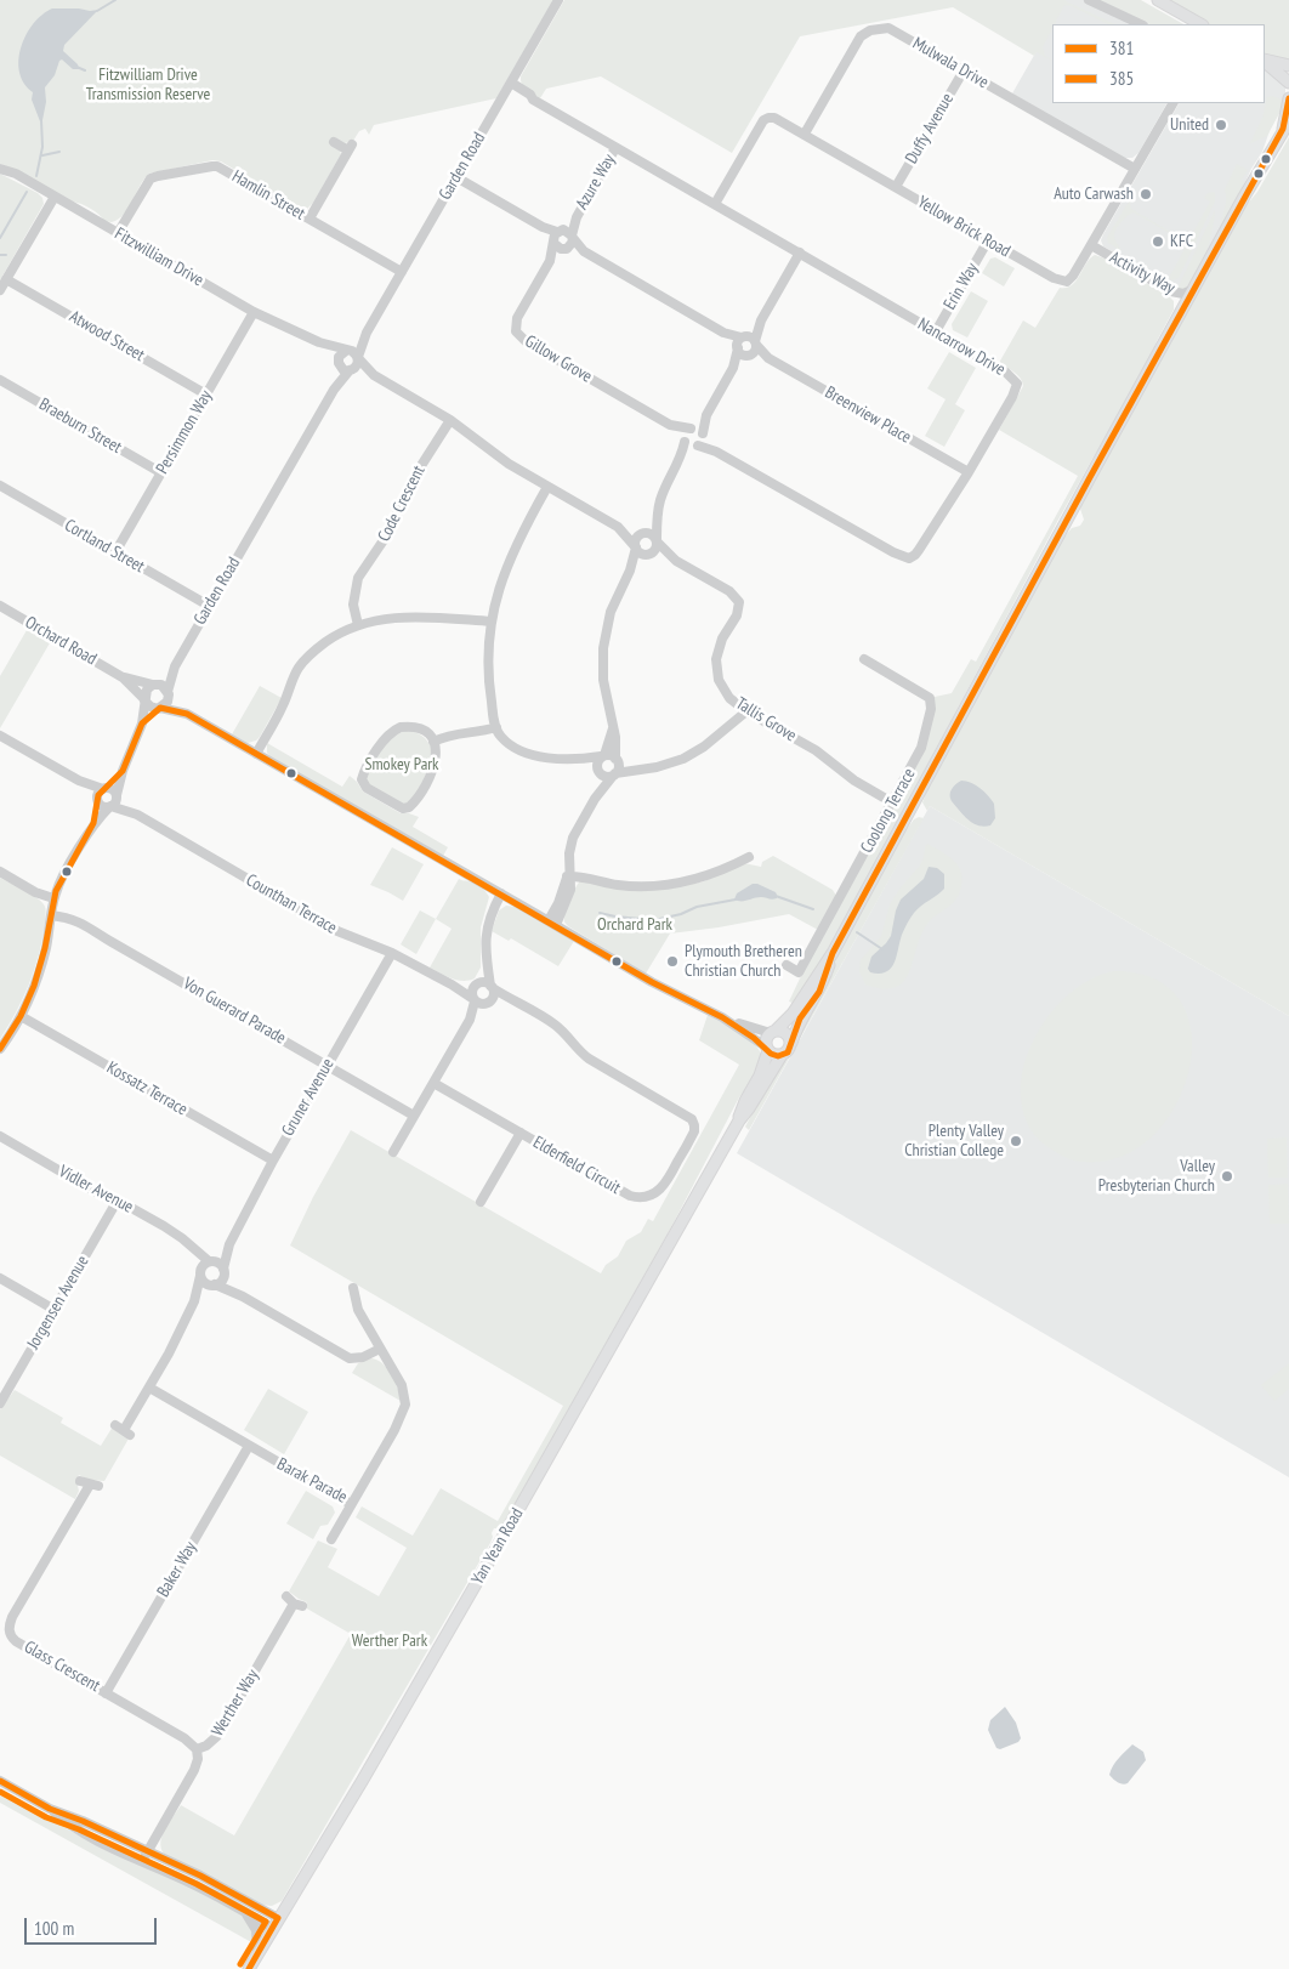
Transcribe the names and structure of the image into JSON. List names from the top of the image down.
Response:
{
  "streets": {
    "main road": ["Yan Yean Road"],
    "street": [
      "Mulwala Drive",
      "Duffy Avenue",
      "Garden Road",
      "Azure Way",
      "Hamlin Street",
      "Yellow Brick Road",
      "Fitzwilliam Drive",
      "Activity Way",
      "Erin Way",
      "Atwood Street",
      "Nancarrow Drive",
      "Gillow Grove",
      "Breenview Place",
      "Braeburn Street",
      "Persimmon Way",
      "Code Crescent",
      "Cortland Street",
      "Orchard Road",
      "Tallis Grove",
      "Coolong Terrace",
      "Counthan Terrace",
      "Von Guerard Parade",
      "Kossatz Terrace",
      "Gruner Avenue",
      "Elderfield Circuit",
      "Vidler Avenue",
      "Jorgensen Avenue",
      "Barak Parade",
      "Baker Way",
      "Glass Crescent",
      "Werther Way"
    ]
  },
  "crossings": [
    ["Mulwala Drive", "Duffy Avenue"],
    ["Mulwala Drive", "Yellow Brick Road"],
    ["Duffy Avenue", "Yellow Brick Road"],
    ["Garden Road", "Hamlin Street"],
    ["Garden Road", "Fitzwilliam Drive"],
    ["Garden Road", "Nancarrow Drive"],
    ["Garden Road", "Cortland Street"],
    ["Garden Road", "Orchard Road"],
    ["Azure Way", "Nancarrow Drive"],
    ["Azure Way", "Gillow Grove"],
    ["Hamlin Street", "Fitzwilliam Drive"],
    ["Yellow Brick Road", "Activity Way"],
    ["Yellow Brick Road", "Erin Way"],
    ["Yellow Brick Road", "Nancarrow Drive"],
    ["Fitzwilliam Drive", "Persimmon Way"],
    ["Erin Way", "Nancarrow Drive"],
    ["Atwood Street", "Persimmon Way"],
    ["Nancarrow Drive", "Gillow Grove"],
    ["Nancarrow Drive", "Breenview Place"],
    ["Braeburn Street", "Persimmon Way"],
    ["Persimmon Way", "Cortland Street"],
    ["Tallis Grove", "Coolong Terrace"],
    ["Counthan Terrace", "Gruner Avenue"],
    ["Counthan Terrace", "Elderfield Circuit"],
    ["Von Guerard Parade", "Gruner Avenue"],
    ["Kossatz Terrace", "Gruner Avenue"],
    ["Gruner Avenue", "Vidler Avenue"],
    ["Vidler Avenue", "Jorgensen Avenue"],
    ["Barak Parade", "Baker Way"],
    ["Baker Way", "Glass Crescent"],
    ["Glass Crescent", "Werther Way"]
  ],
  "parks": [
    "Fitzwilliam Drive Transmission Reserve",
    "Smokey Park",
    "Orchard Park",
    "Werther Park"
  ],
  "places": [
    "United",
    "Auto Carwash",
    "KFC",
    "Plymouth Bretheren Christian Church",
    "Plenty Valley Christian College",
    "Valley Presbyterian Church"
  ],
  "lines": ["transit line 381", "transit line 385"],
  "legend": ["381", "385"],
  "scale_bar": "100 m"
}
